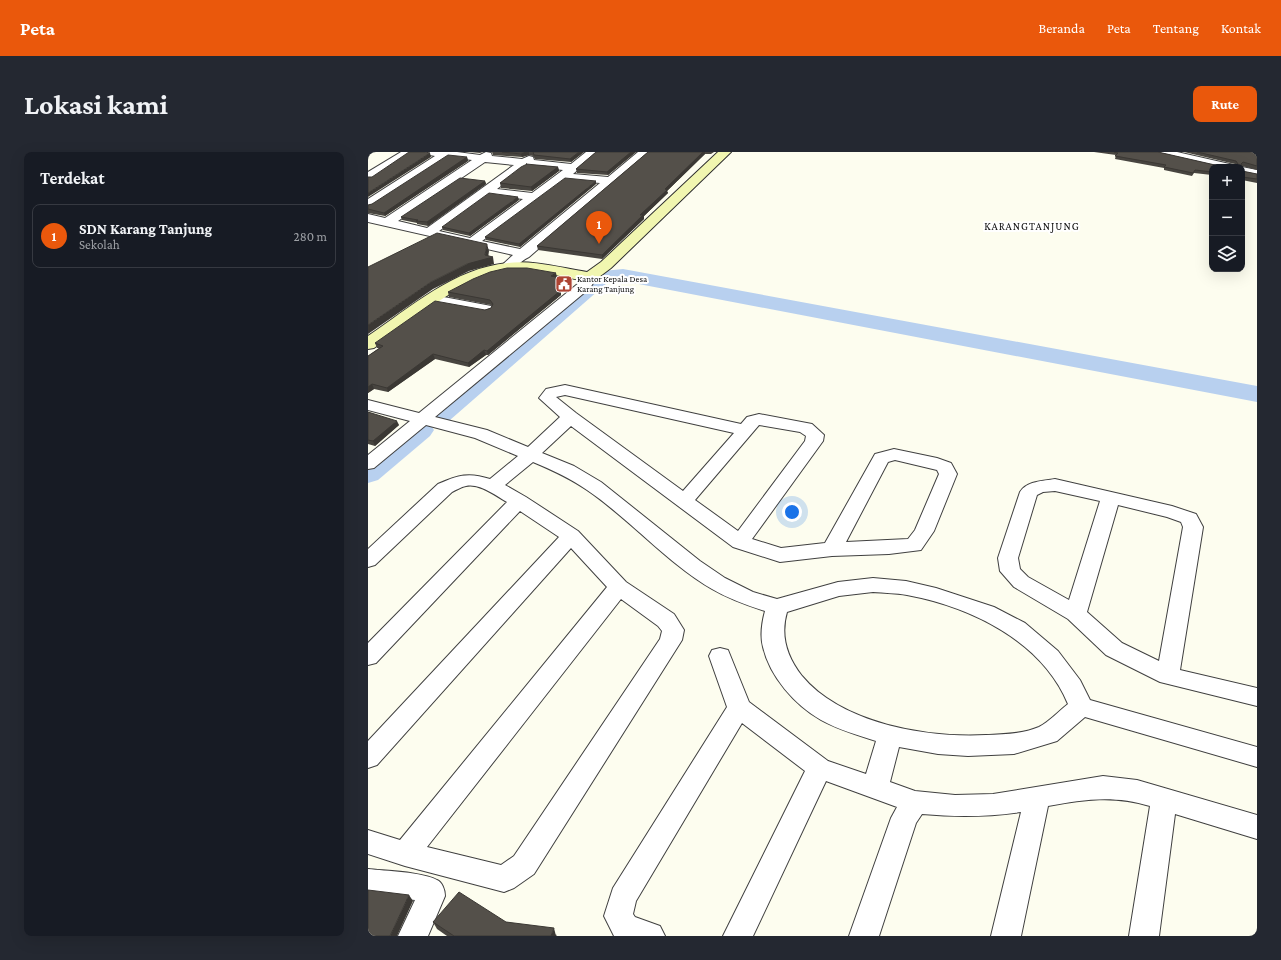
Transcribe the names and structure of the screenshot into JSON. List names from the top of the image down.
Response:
{
  "districts": ["KARANGTANJUNG"],
  "places": {
    "public building": ["Kantor Kepala Desa Karang Tanjung"]
  },
  "page": {
    "header": "Peta",
    "nav": [
      "Beranda",
      "Peta",
      "Tentang",
      "Kontak"
    ],
    "buttons": "Rute",
    "title": "Lokasi kami",
    "heading": "Terdekat",
    "map_buttons": ["+", "−"],
    "list": [
      {
        "mark": "1",
        "name": "SDN Karang Tanjung",
        "note": "Sekolah",
        "value": "280 m"
      }
    ],
    "pins": "1"
  }
}
